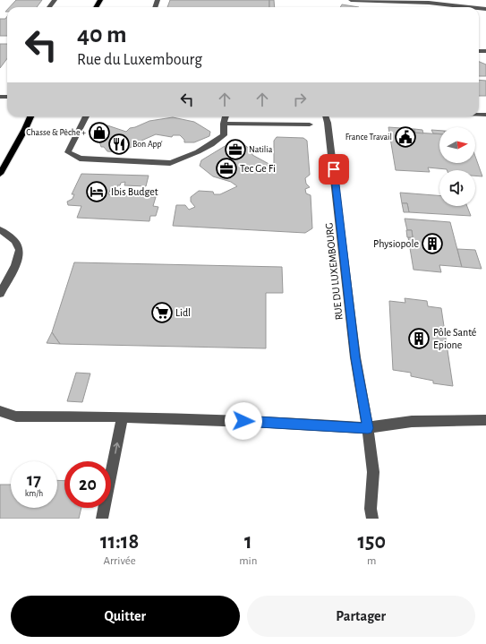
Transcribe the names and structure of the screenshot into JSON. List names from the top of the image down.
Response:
{
  "streets": {
    "street": ["RUE DU LUXEMBOURG"]
  },
  "places": {
    "shop": ["Chasse & Pêche +"],
    "public building": ["France Travail"],
    "restaurant": ["Bon App'"],
    "office": ["Natilia", "Tec Ge Fi"],
    "hotel": ["Ibis Budget"],
    "building": ["Physiopole", "Pôle Santé Epione"],
    "supermarket": ["Lidl"]
  },
  "north": "right",
  "page": {
    "turn": ["40 m", "Rue du Luxembourg"],
    "speed": "17 km/h",
    "limit": "20",
    "eta": [
      "11:18",
      "Arrivée",
      "1",
      "min",
      "150",
      "m"
    ],
    "buttons": ["Quitter", "Partager"]
  }
}
